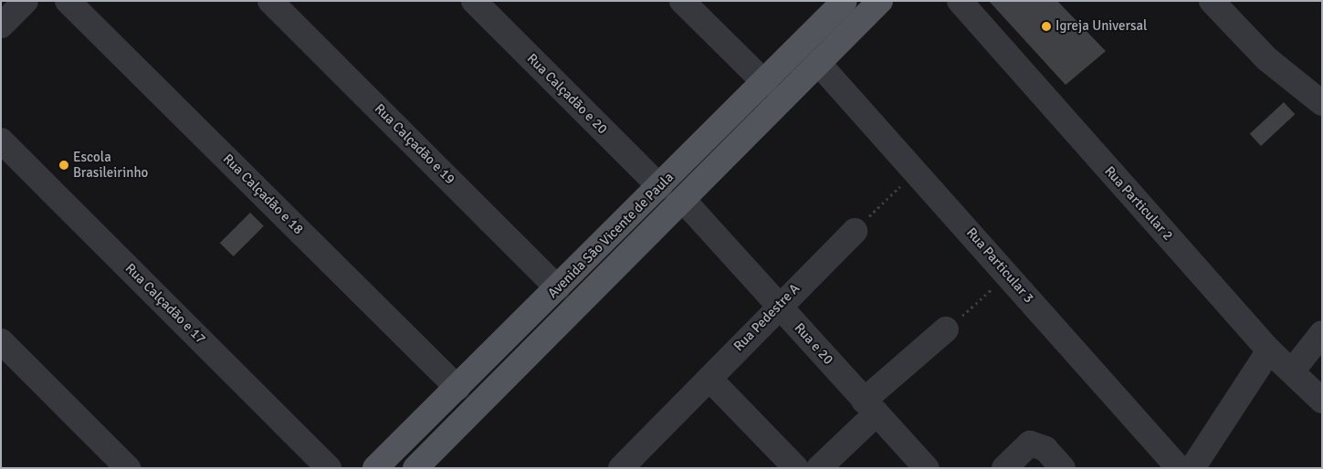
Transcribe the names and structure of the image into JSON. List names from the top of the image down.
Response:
{
  "streets": {
    "main road": ["Avenida São Vicente de Paula"],
    "street": [
      "Rua Calçadão e 20",
      "Rua Calçadão e 19",
      "Rua Calçadão e 18",
      "Rua Particular 2",
      "Rua Particular 3",
      "Rua Calçadão e 17",
      "Rua Pedestre A",
      "Rua e 20"
    ]
  },
  "crossings": [
    ["Rua Calçadão e 20", "Avenida São Vicente de Paula"],
    ["Rua Calçadão e 19", "Avenida São Vicente de Paula"],
    ["Rua Calçadão e 18", "Avenida São Vicente de Paula"],
    ["Avenida São Vicente de Paula", "Rua Particular 3"],
    ["Avenida São Vicente de Paula", "Rua e 20"],
    ["Rua Pedestre A", "Rua e 20"]
  ],
  "places": ["Igreja Universal", "Escola Brasileirinho"]
}
